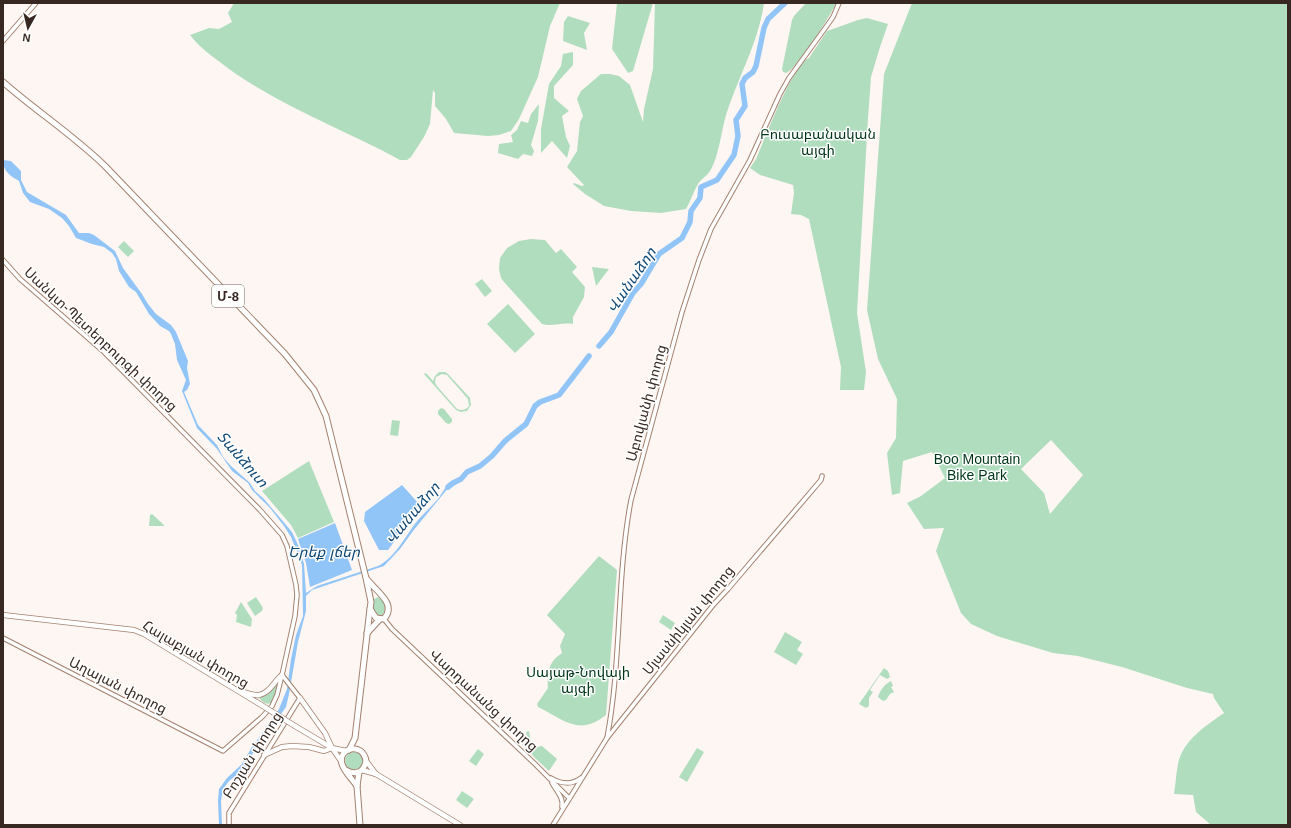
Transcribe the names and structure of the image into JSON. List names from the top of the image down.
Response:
{
  "streets": {
    "highway": ["Մ-8"],
    "main road": ["Հալաբյան փողոց"],
    "street": [
      "Սանկտ-Պետերբուրգի փողոց",
      "Աբովյանի փողոց",
      "Մյասնիկյան փողոց",
      "Աղայան փողոց",
      "Վարդանանց փողոց",
      "Բոշյան փողոց"
    ]
  },
  "crossings": [
    ["Մ-8", "Վարդանանց փողոց"],
    ["Սանկտ-Պետերբուրգի փողոց", "Աղայան փողոց"],
    ["Աբովյանի փողոց", "Մյասնիկյան փողոց"],
    ["Մյասնիկյան փողոց", "Վարդանանց փողոց"]
  ],
  "water": ["Վանաձոր", "Տանձուտ", "Երեք լճեր"],
  "parks": ["Բուսաբանական այգի", "Boo Mountain Bike Park", "Սայաթ-Նովայի այգի"],
  "north": "bottom"
}
